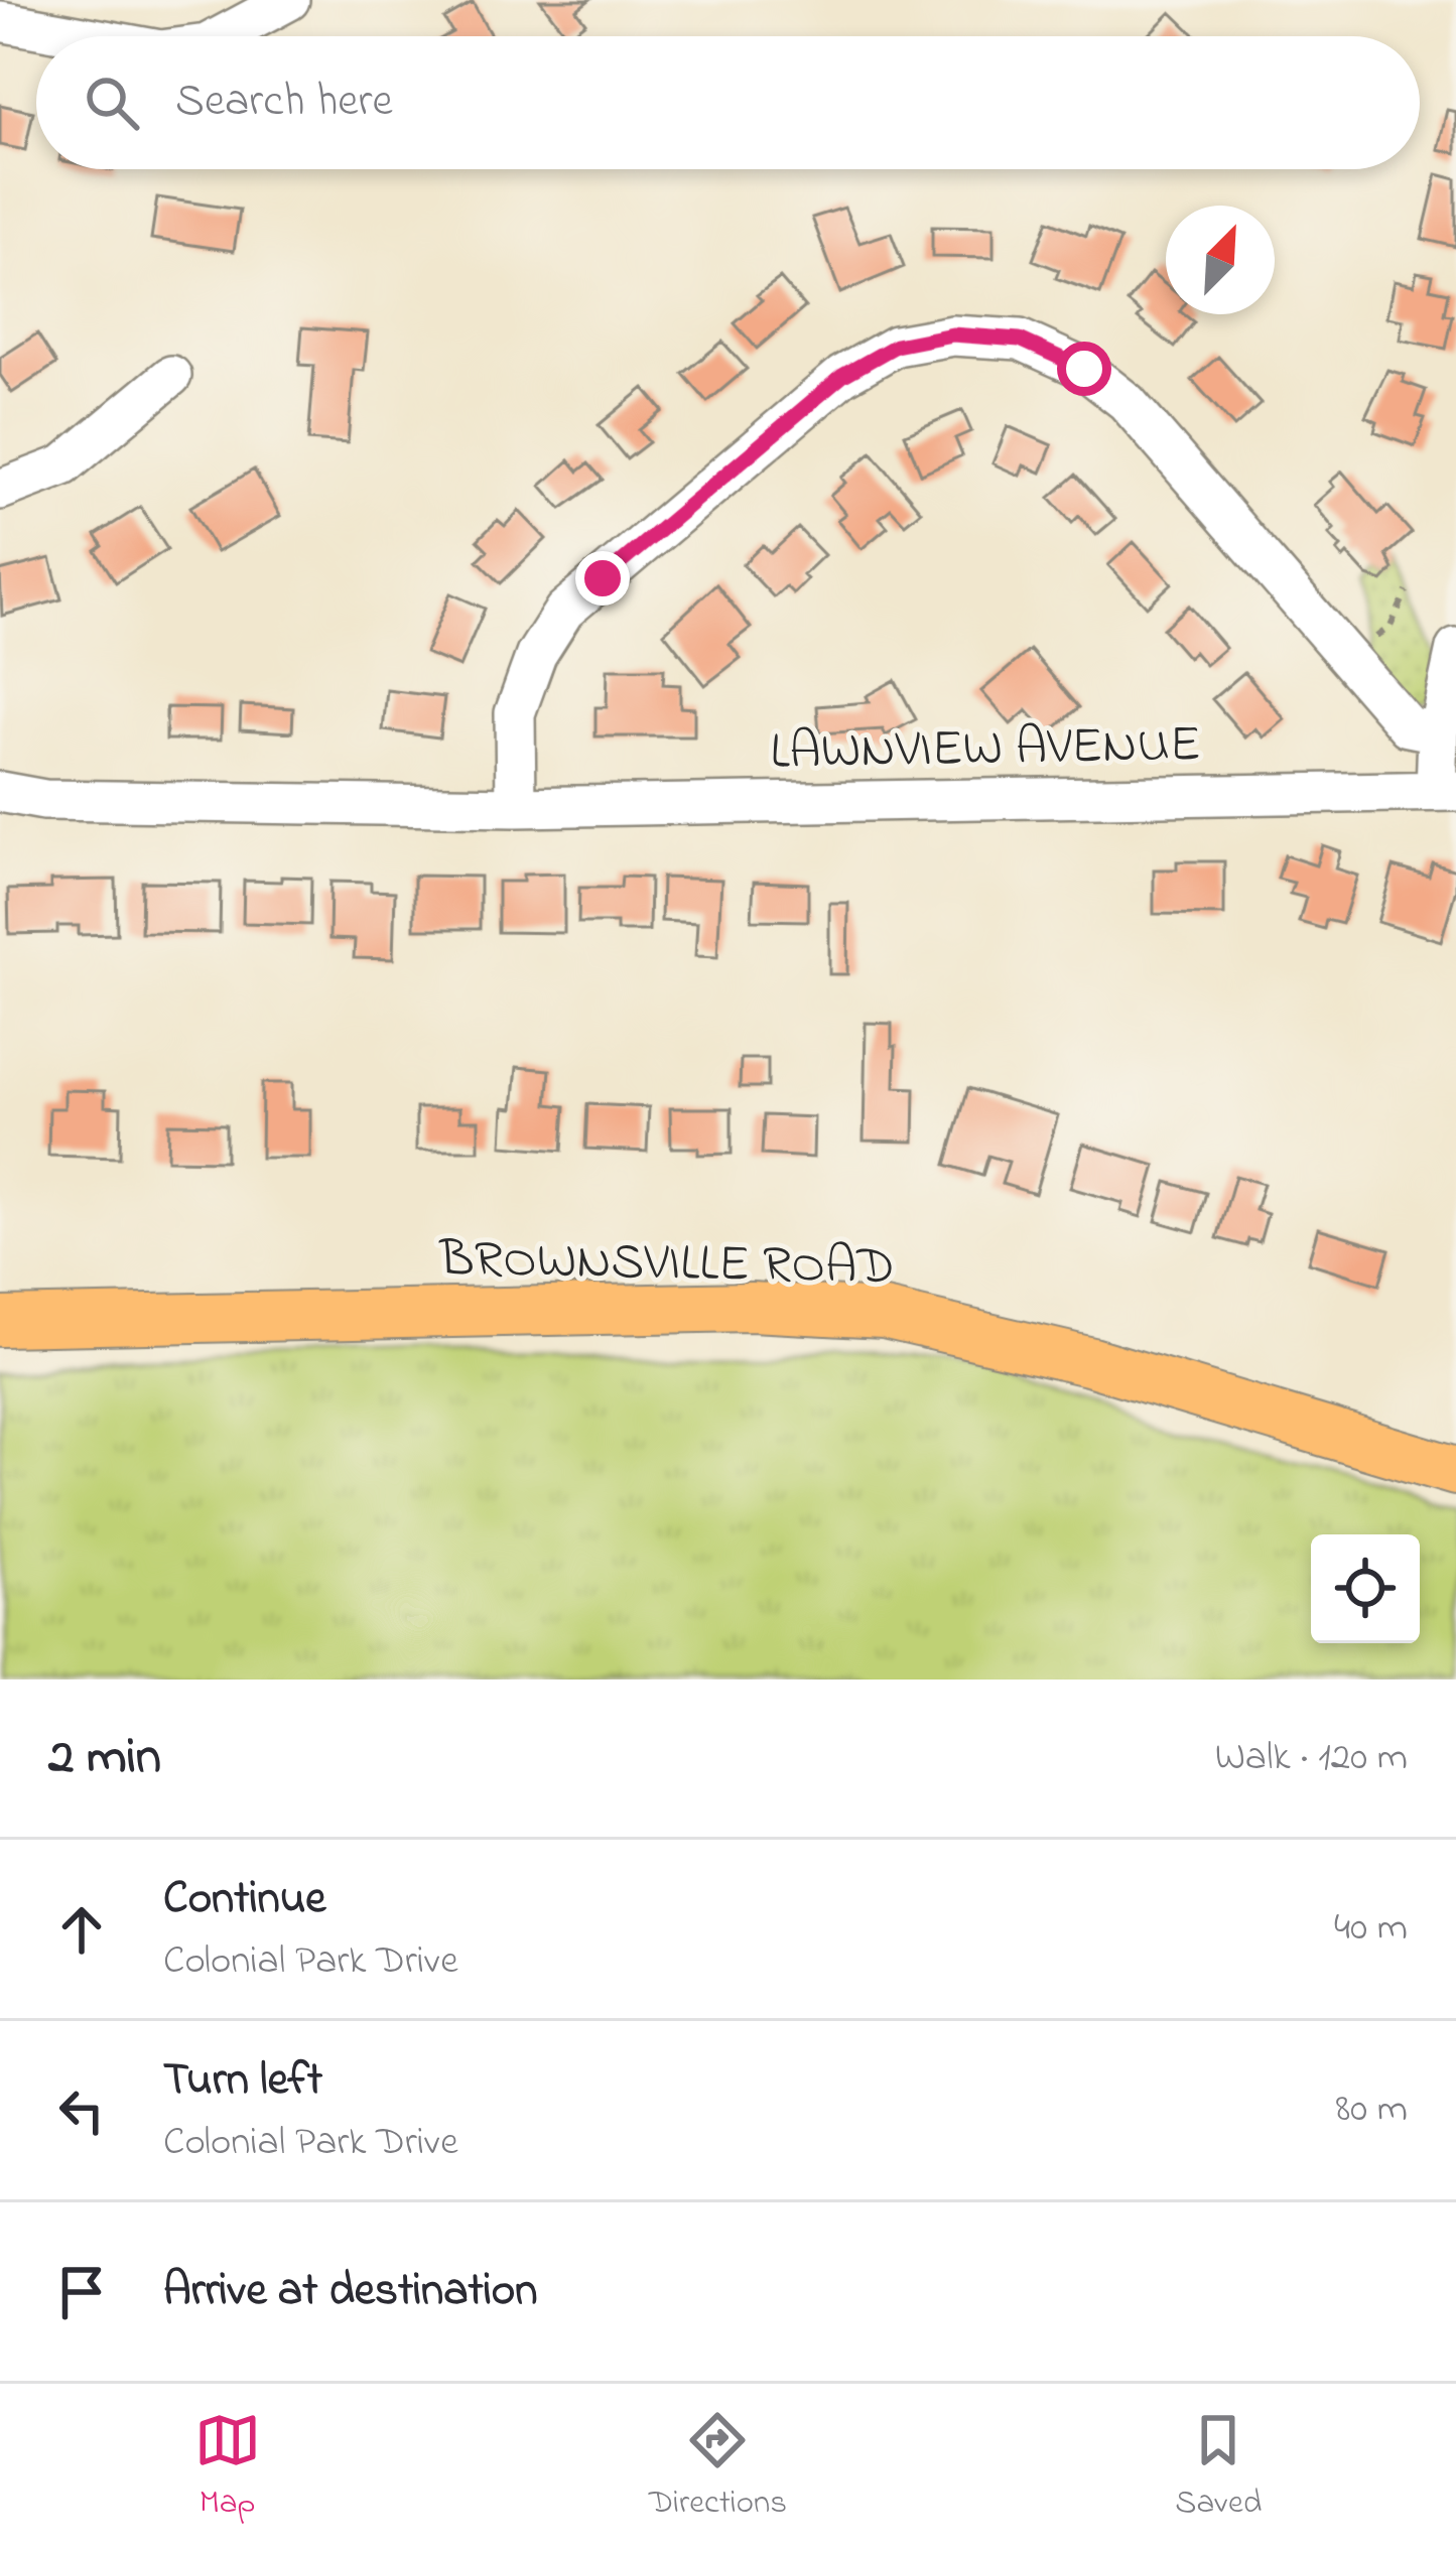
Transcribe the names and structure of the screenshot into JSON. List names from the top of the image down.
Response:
{
  "streets": {
    "main road": ["BROWNSVILLE ROAD"],
    "street": ["LAWNVIEW AVENUE"]
  },
  "north": "top right",
  "page": {
    "search": "Search here",
    "heading": ["2 min", "Walk · 120 m"],
    "list": [
      ["Continue", "Colonial Park Drive", "40 m"],
      ["Turn left", "Colonial Park Drive", "80 m"],
      "Arrive at destination"
    ],
    "nav": ["Map", "Directions", "Saved"]
  }
}
